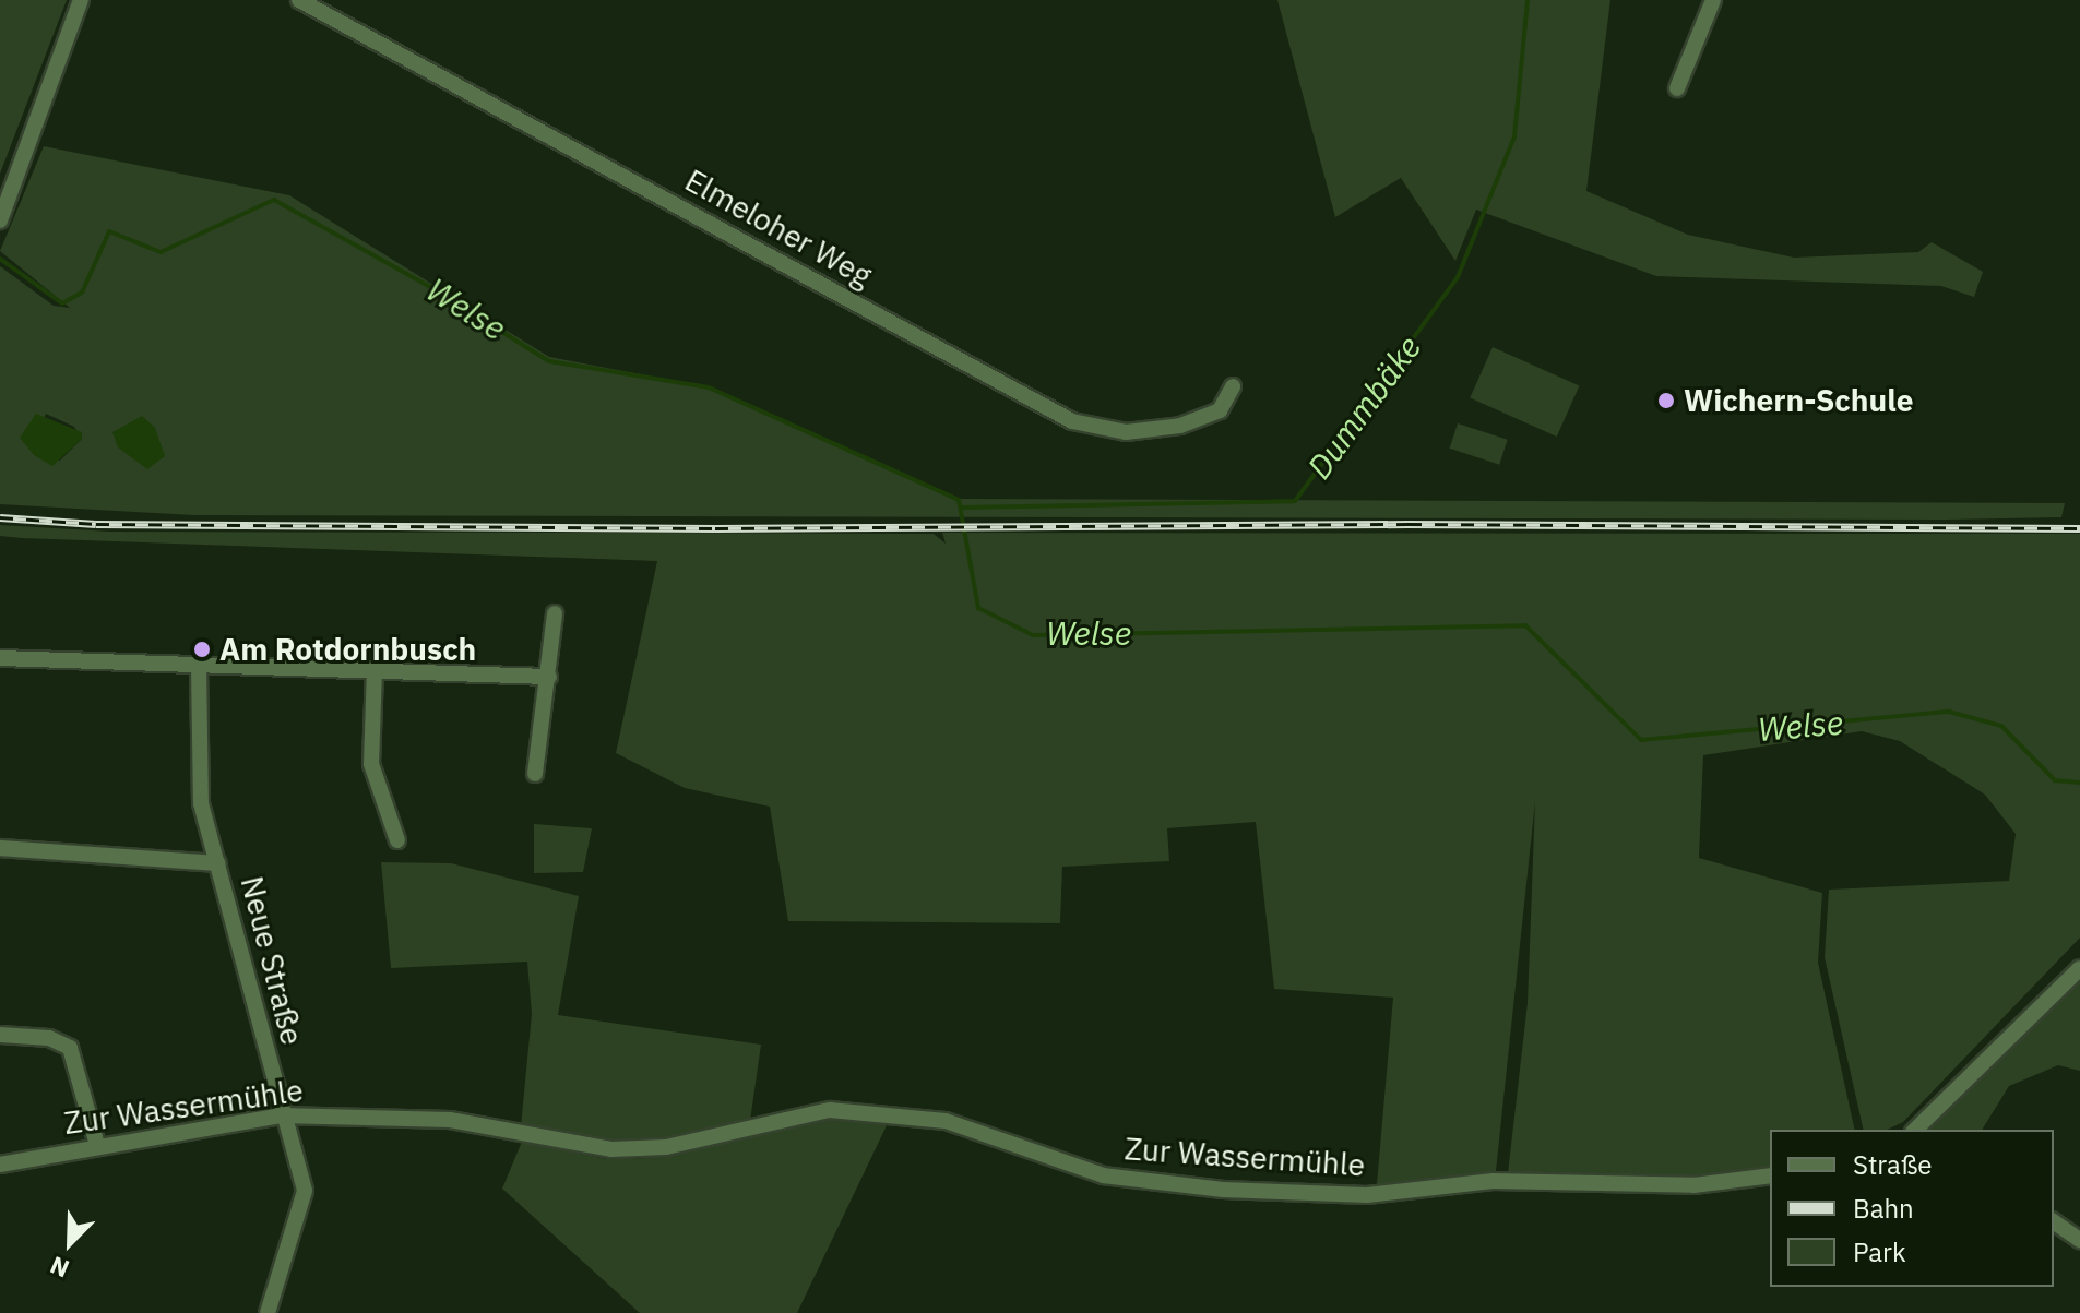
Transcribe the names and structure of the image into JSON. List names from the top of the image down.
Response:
{
  "streets": {
    "street": ["Elmeloher Weg", "Neue Straße", "Zur Wassermühle"]
  },
  "crossings": [
    ["Neue Straße", "Zur Wassermühle"]
  ],
  "water": ["Welse", "Dummbäke"],
  "places": ["Wichern-Schule", "Am Rotdornbusch"],
  "legend": ["Straße", "Bahn", "Park"],
  "north": "bottom left"
}
